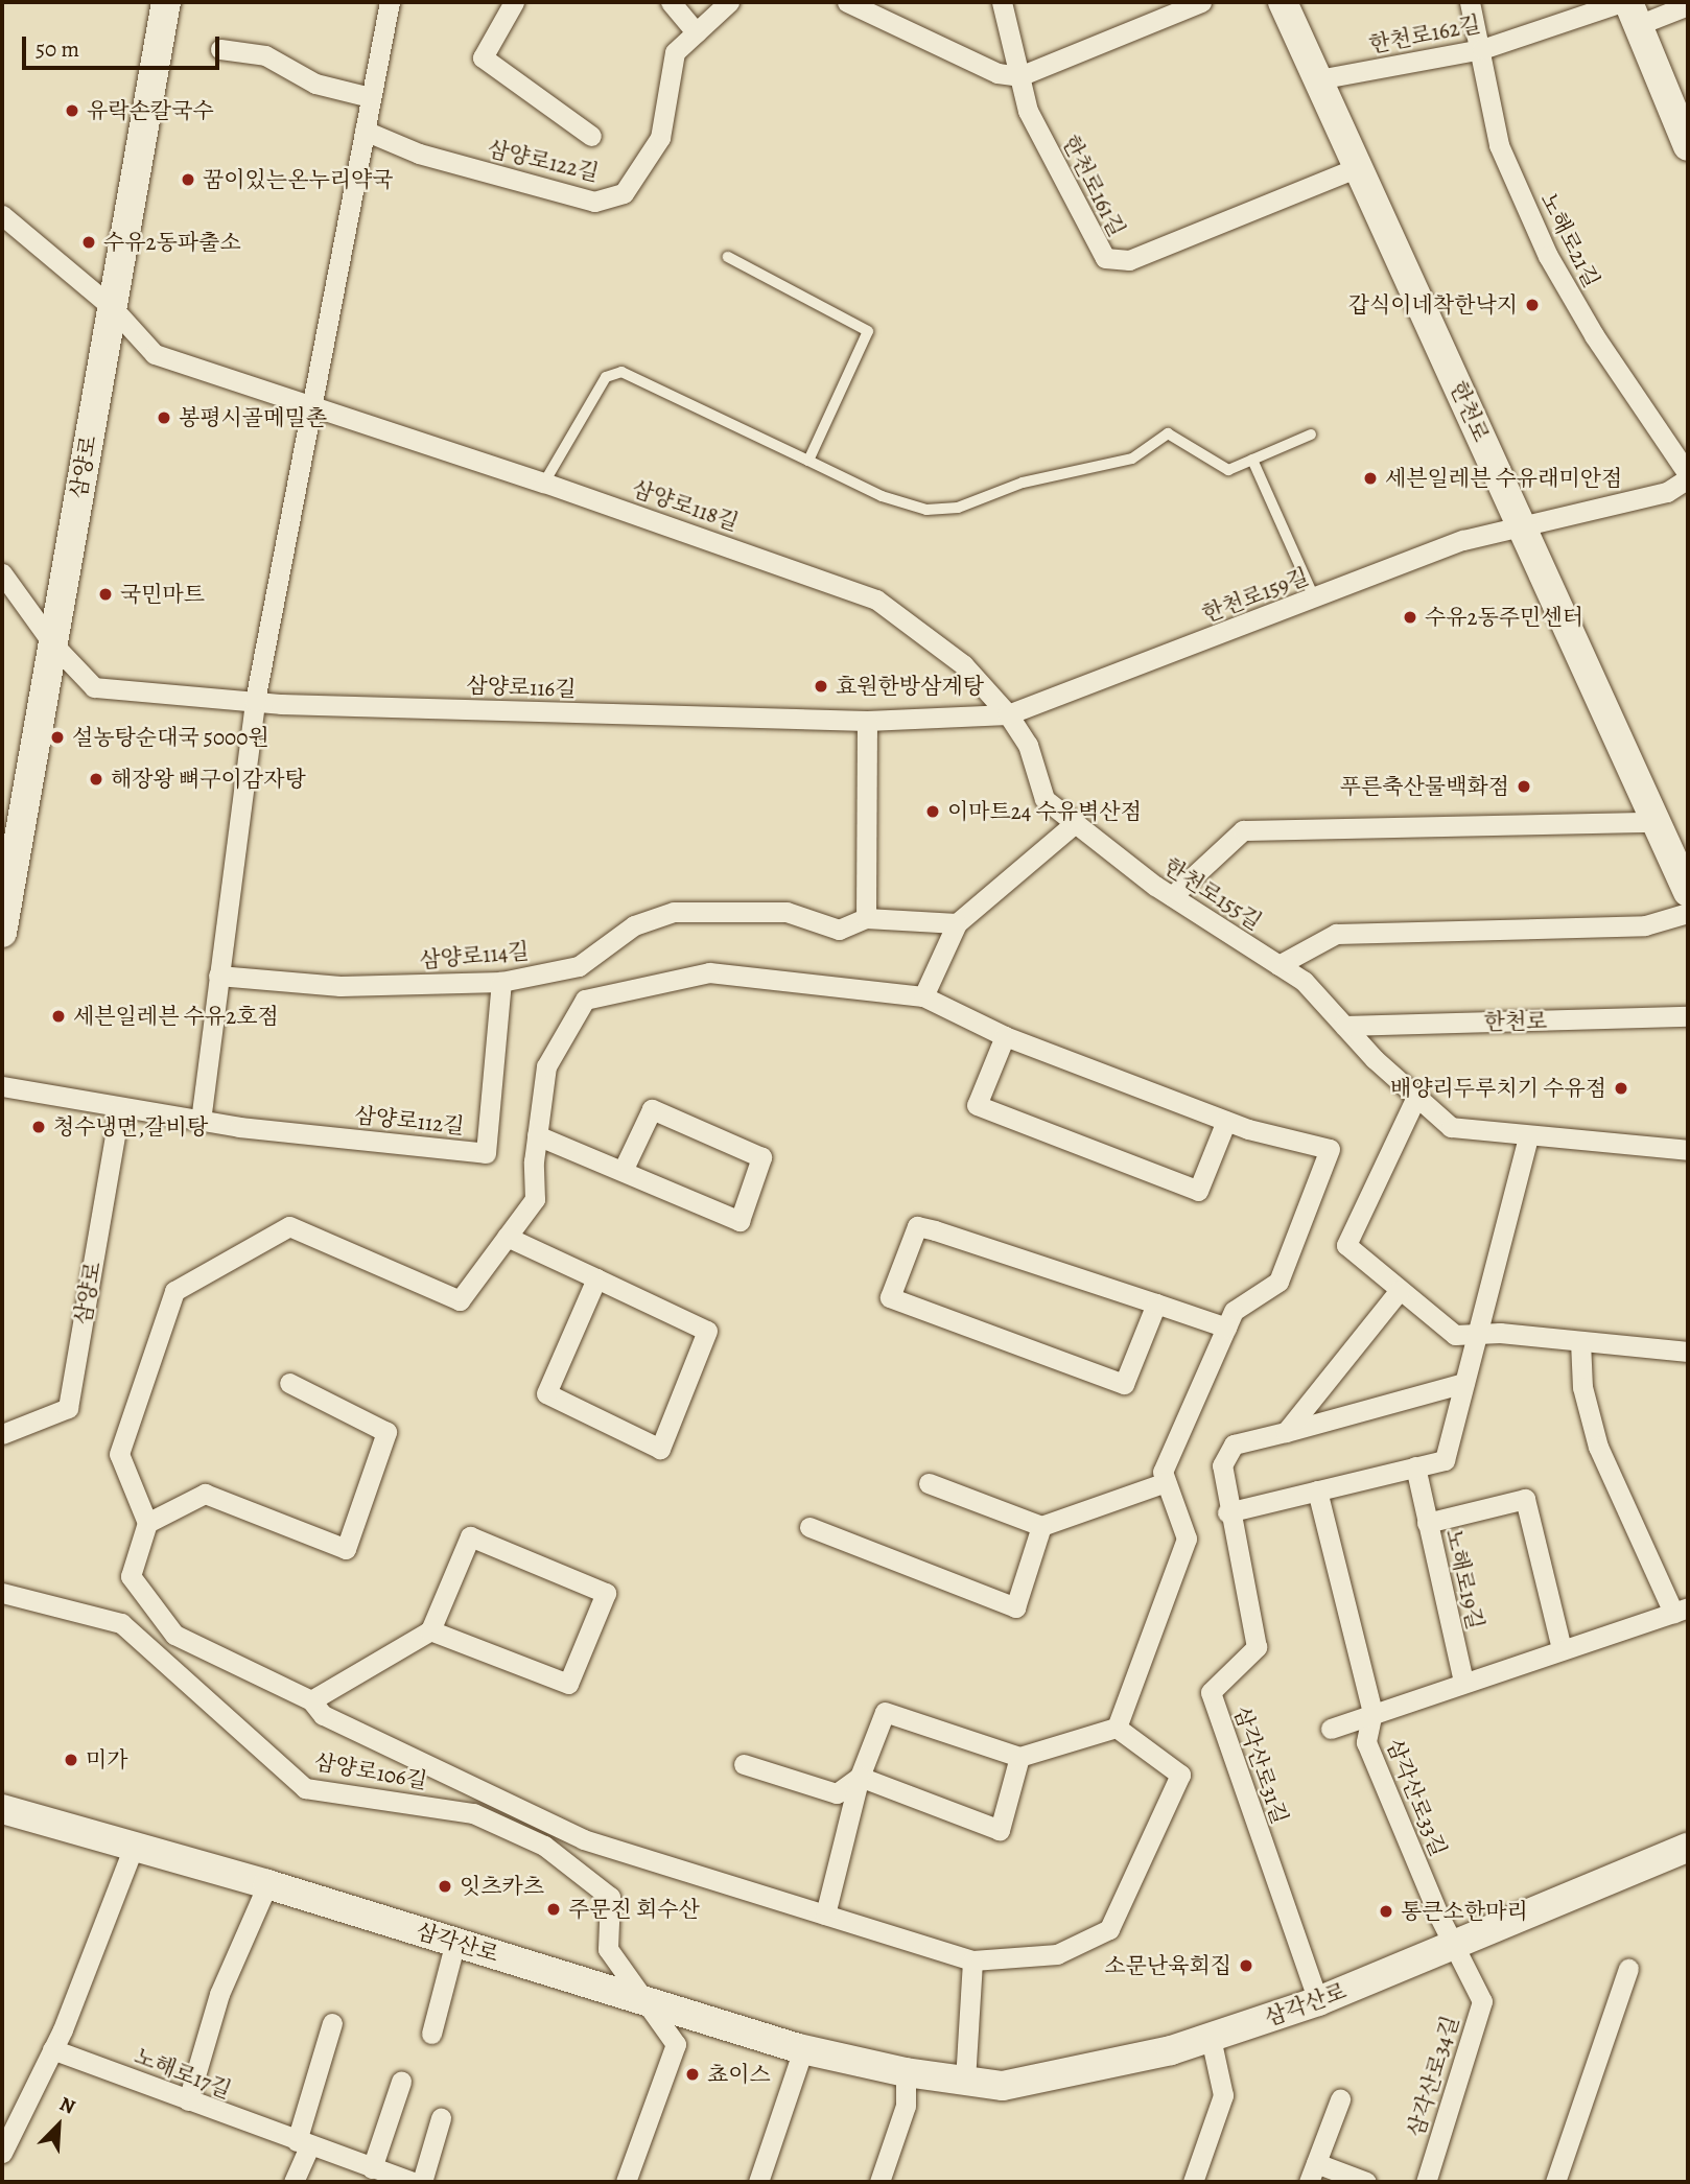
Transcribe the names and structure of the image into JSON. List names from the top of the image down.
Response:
{
  "streets": {
    "street": [
      "한천로162길",
      "삼양로122길",
      "한천로161길",
      "노해로21길",
      "한천로",
      "삼양로",
      "삼양로118길",
      "한천로159길",
      "삼양로116길",
      "한천로155길",
      "삼양로114길",
      "삼양로112길",
      "노해로19길",
      "삼각산로31길",
      "삼양로106길",
      "삼각산로33길",
      "삼각산로",
      "노해로17길",
      "삼각산로34길"
    ]
  },
  "crossings": [
    ["한천로162길", "노해로21길"],
    ["한천로162길", "한천로"],
    ["한천로161길", "한천로"],
    ["노해로21길", "한천로159길"],
    ["한천로", "한천로159길"],
    ["한천로", "한천로155길"],
    ["삼양로", "삼양로118길"],
    ["삼양로", "삼양로116길"],
    ["삼양로", "삼양로112길"],
    ["삼양로118길", "한천로159길"],
    ["삼양로118길", "삼양로116길"],
    ["삼양로118길", "한천로155길"],
    ["한천로159길", "삼양로116길"],
    ["한천로159길", "한천로155길"],
    ["삼양로116길", "한천로155길"],
    ["삼양로114길", "삼양로112길"],
    ["삼각산로31길", "삼각산로"],
    ["삼양로106길", "삼각산로"],
    ["삼각산로33길", "삼각산로"],
    ["삼각산로33길", "삼각산로34길"],
    ["삼각산로", "삼각산로34길"]
  ],
  "places": [
    "유락손칼국수",
    "꿈이있는온누리약국",
    "수유2동파출소",
    "갑식이네착한낙지",
    "봉평시골메밀촌",
    "세븐일레븐 수유래미안점",
    "국민마트",
    "수유2동주민센터",
    "효원한방삼계탕",
    "설농탕순대국 5000원",
    "해장왕 뼈구이감자탕",
    "푸른축산물백화점",
    "이마트24 수유벽산점",
    "세븐일레븐 수유2호점",
    "배양리두루치기 수유점",
    "청수냉면,갈비탕",
    "미가",
    "잇츠카츠",
    "주문진 회수산",
    "통큰소한마리",
    "소문난육회집",
    "쵸이스"
  ],
  "scale_bar": "50 m",
  "north": "top right"
}
